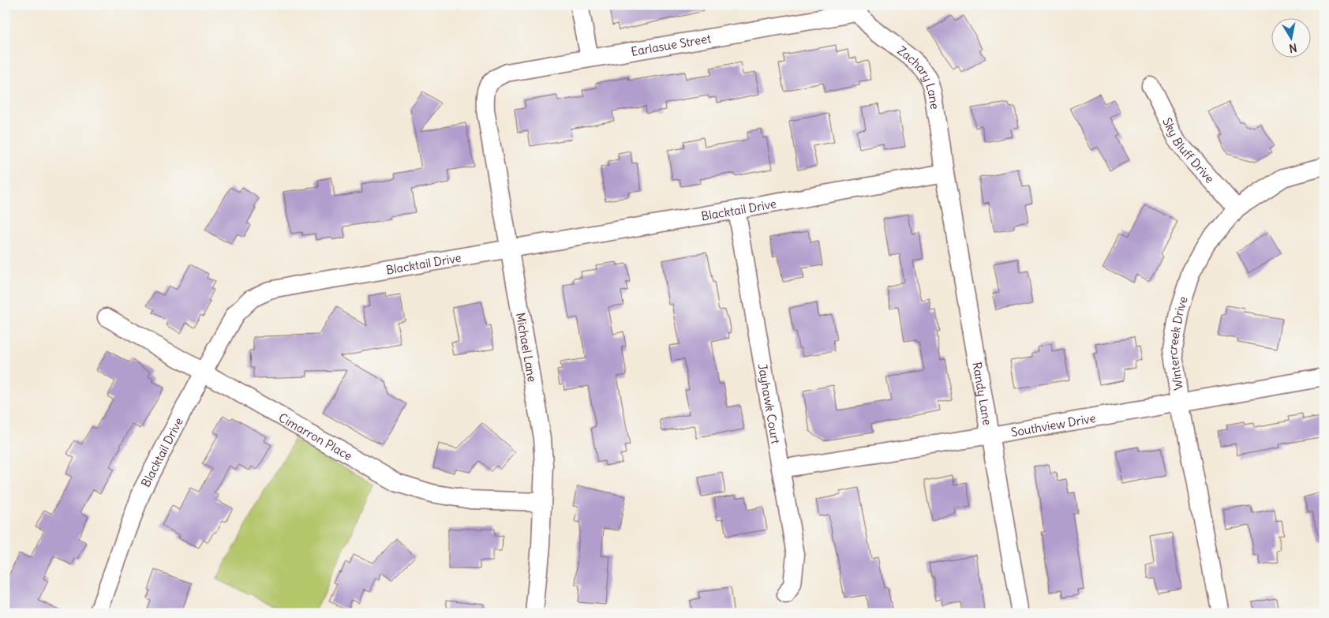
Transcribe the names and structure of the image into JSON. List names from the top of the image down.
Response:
{
  "streets": {
    "street": [
      "Earlasue Street",
      "Zachary Lane",
      "Sky Bluff Drive",
      "Blacktail Drive",
      "Wintercreek Drive",
      "Michael Lane",
      "Randy Lane",
      "Jayhawk Court",
      "Southview Drive",
      "Cimarron Place"
    ]
  },
  "crossings": [
    ["Earlasue Street", "Zachary Lane"],
    ["Earlasue Street", "Michael Lane"],
    ["Zachary Lane", "Blacktail Drive"],
    ["Zachary Lane", "Randy Lane"],
    ["Sky Bluff Drive", "Wintercreek Drive"],
    ["Blacktail Drive", "Michael Lane"],
    ["Blacktail Drive", "Randy Lane"],
    ["Blacktail Drive", "Jayhawk Court"],
    ["Blacktail Drive", "Cimarron Place"],
    ["Wintercreek Drive", "Southview Drive"],
    ["Michael Lane", "Cimarron Place"],
    ["Randy Lane", "Southview Drive"],
    ["Jayhawk Court", "Southview Drive"]
  ],
  "north": "bottom"
}
